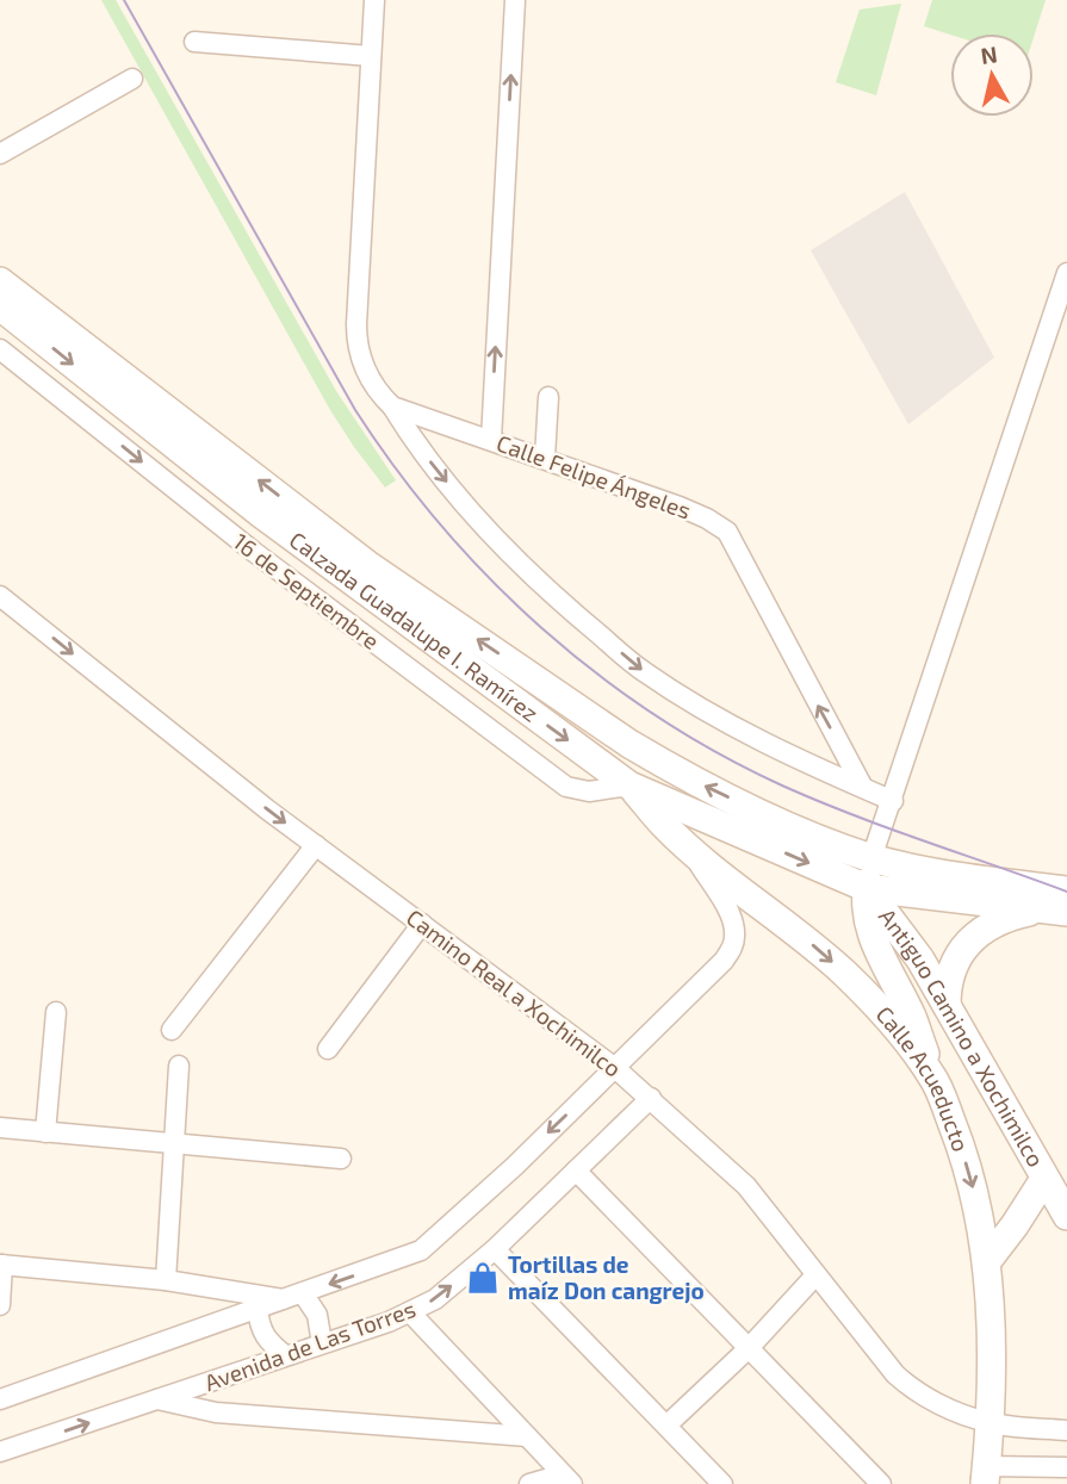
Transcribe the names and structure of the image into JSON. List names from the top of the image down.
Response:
{
  "streets": {
    "main road": ["Calzada Guadalupe I. Ramírez", "Antiguo Camino a Xochimilco", "Calle Acueducto"],
    "street": [
      "Calle Felipe Ángeles",
      "16 de Septiembre",
      "Camino Real a Xochimilco",
      "Avenida de Las Torres"
    ]
  },
  "crossings": [
    ["16 de Septiembre", "Calzada Guadalupe I. Ramírez"],
    ["16 de Septiembre", "Calle Acueducto"],
    ["Calzada Guadalupe I. Ramírez", "Antiguo Camino a Xochimilco"],
    ["Calzada Guadalupe I. Ramírez", "Calle Acueducto"],
    ["Camino Real a Xochimilco", "Calle Acueducto"],
    ["Camino Real a Xochimilco", "Avenida de Las Torres"]
  ],
  "one_way": ["16 de Septiembre"],
  "places": {
    "shop": ["Tortillas de maíz Don cangrejo"]
  },
  "north": "top"
}
